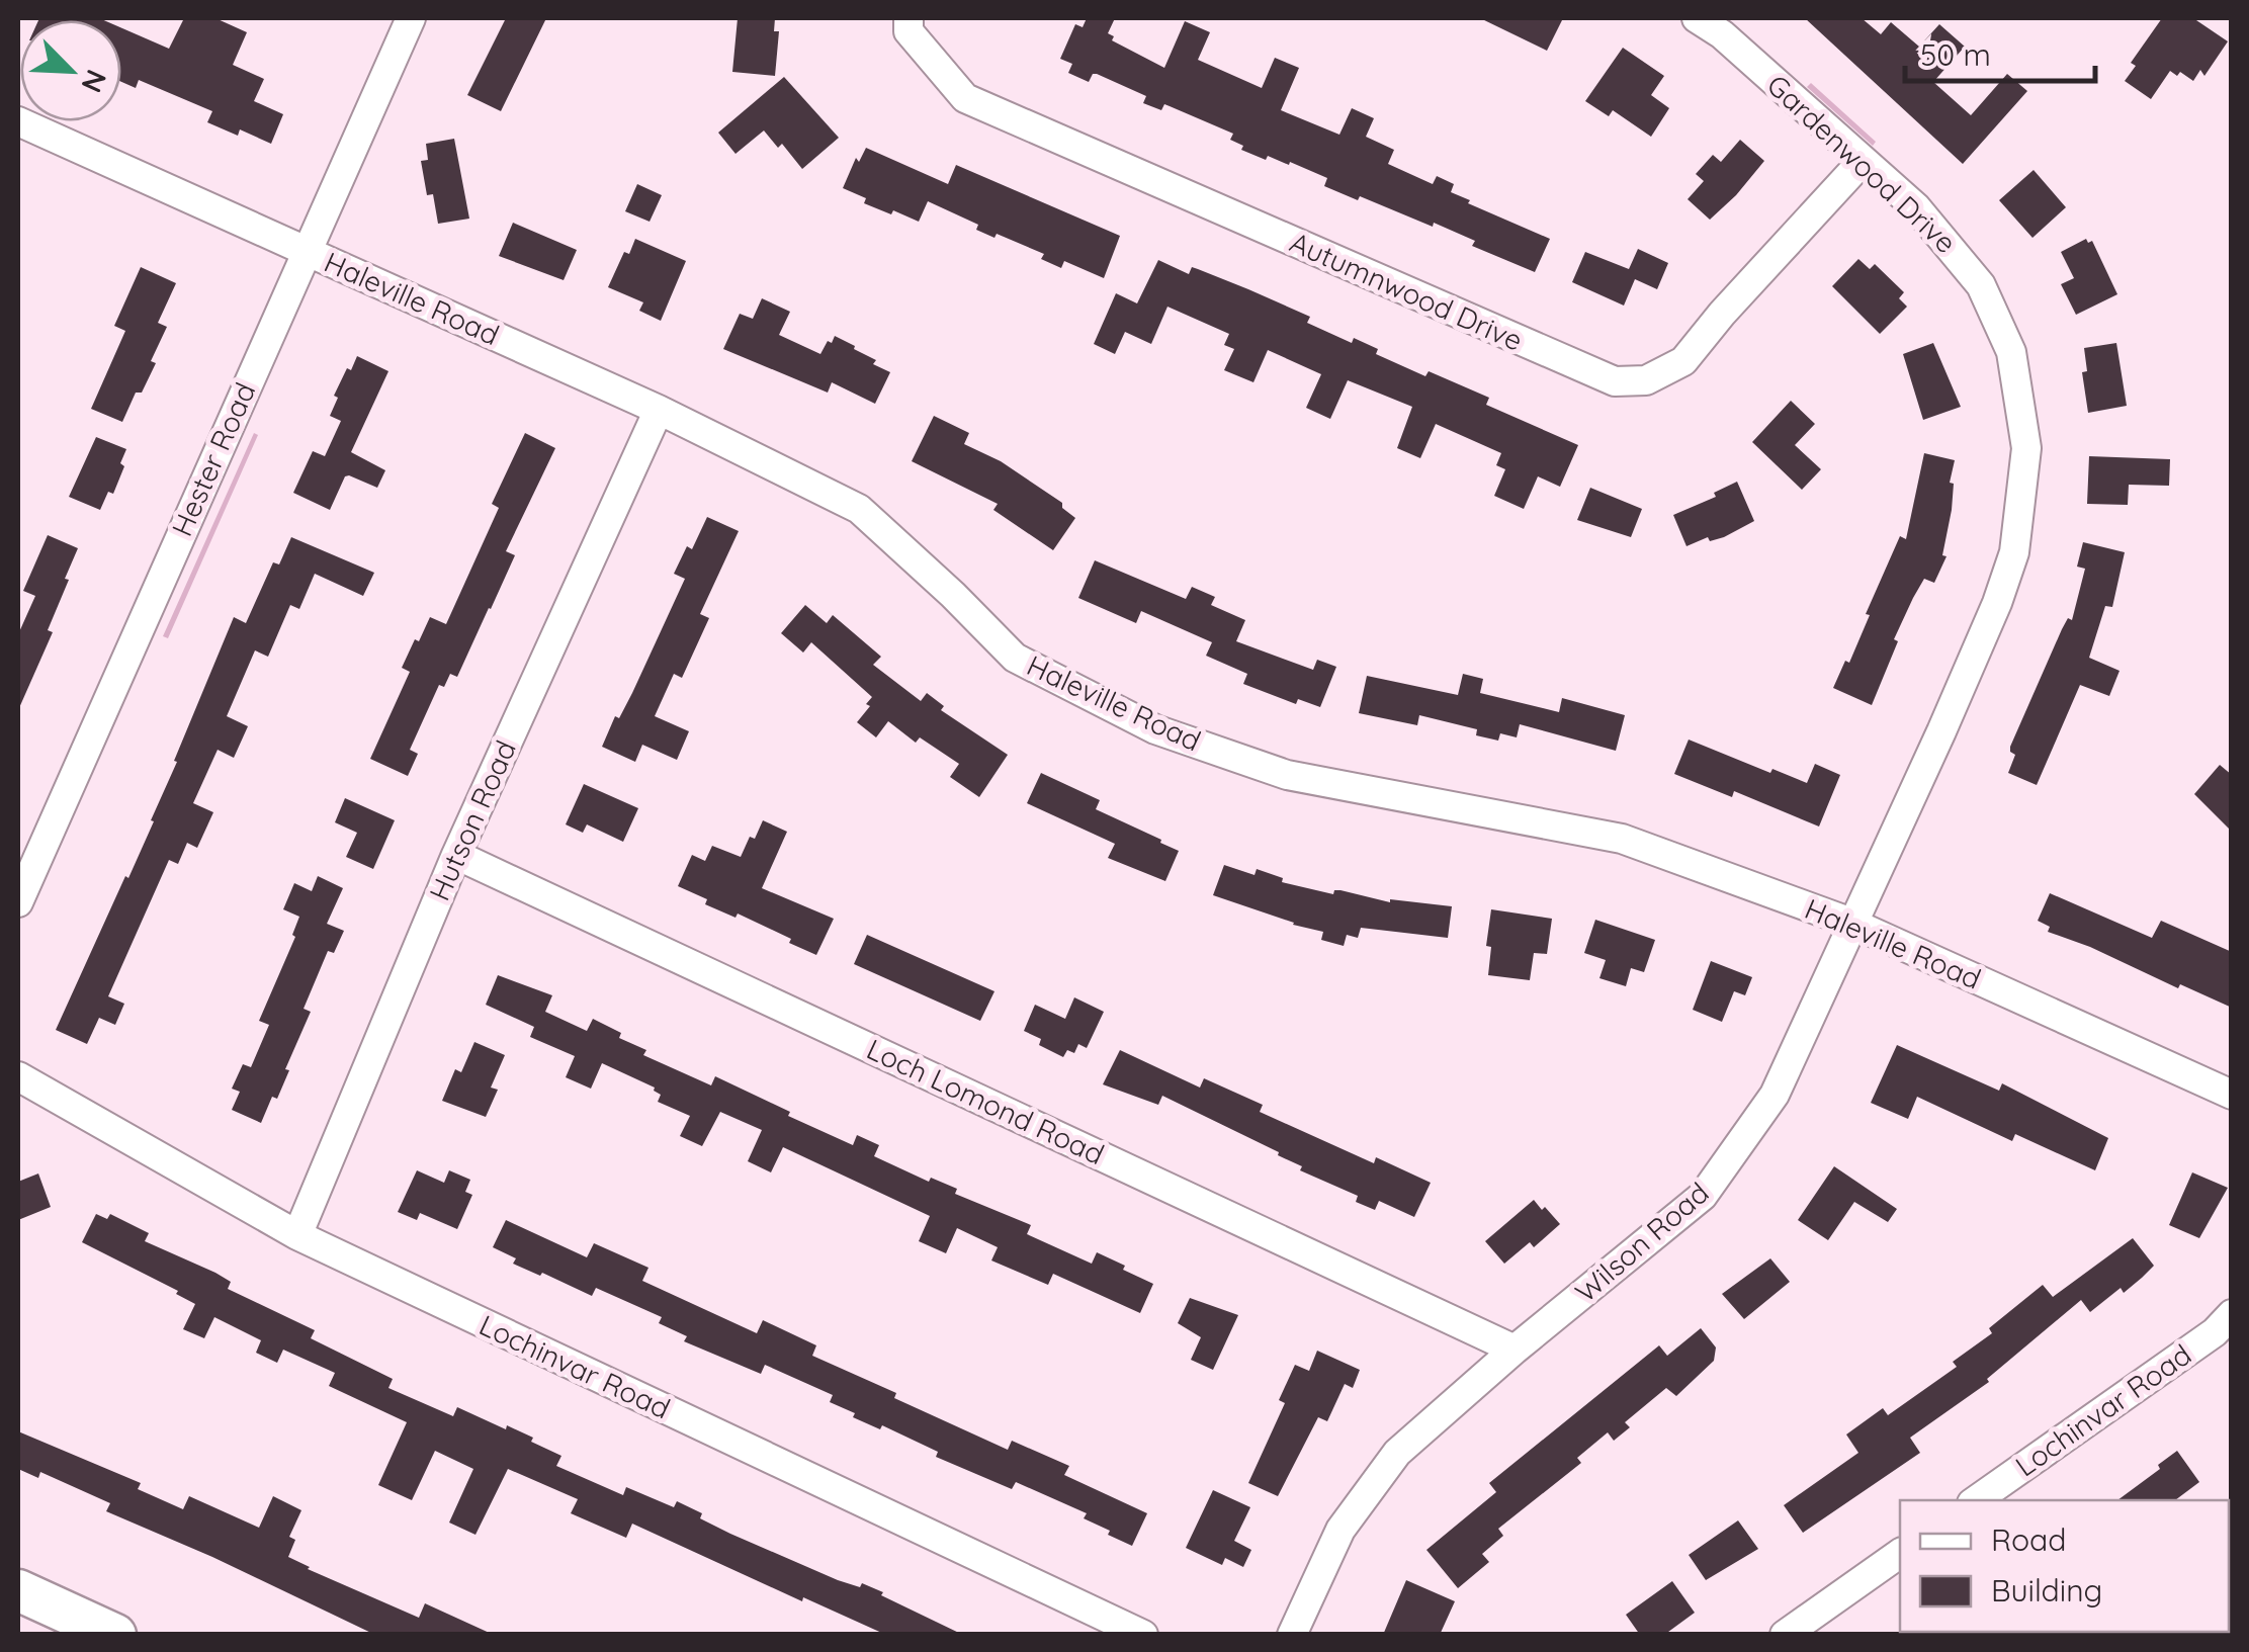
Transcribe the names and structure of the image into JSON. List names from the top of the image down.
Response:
{
  "streets": {
    "street": [
      "Gardenwood Drive",
      "Autumnwood Drive",
      "Haleville Road",
      "Hester Road",
      "Hutson Road",
      "Loch Lomond Road",
      "Wilson Road",
      "Lochinvar Road"
    ]
  },
  "crossings": [
    ["Gardenwood Drive", "Autumnwood Drive"],
    ["Gardenwood Drive", "Wilson Road"],
    ["Haleville Road", "Hester Road"],
    ["Haleville Road", "Hutson Road"],
    ["Haleville Road", "Wilson Road"],
    ["Hutson Road", "Loch Lomond Road"],
    ["Hutson Road", "Lochinvar Road"],
    ["Loch Lomond Road", "Wilson Road"]
  ],
  "legend": ["Road", "Building"],
  "scale_bar": "50 m",
  "north": "bottom right"
}
